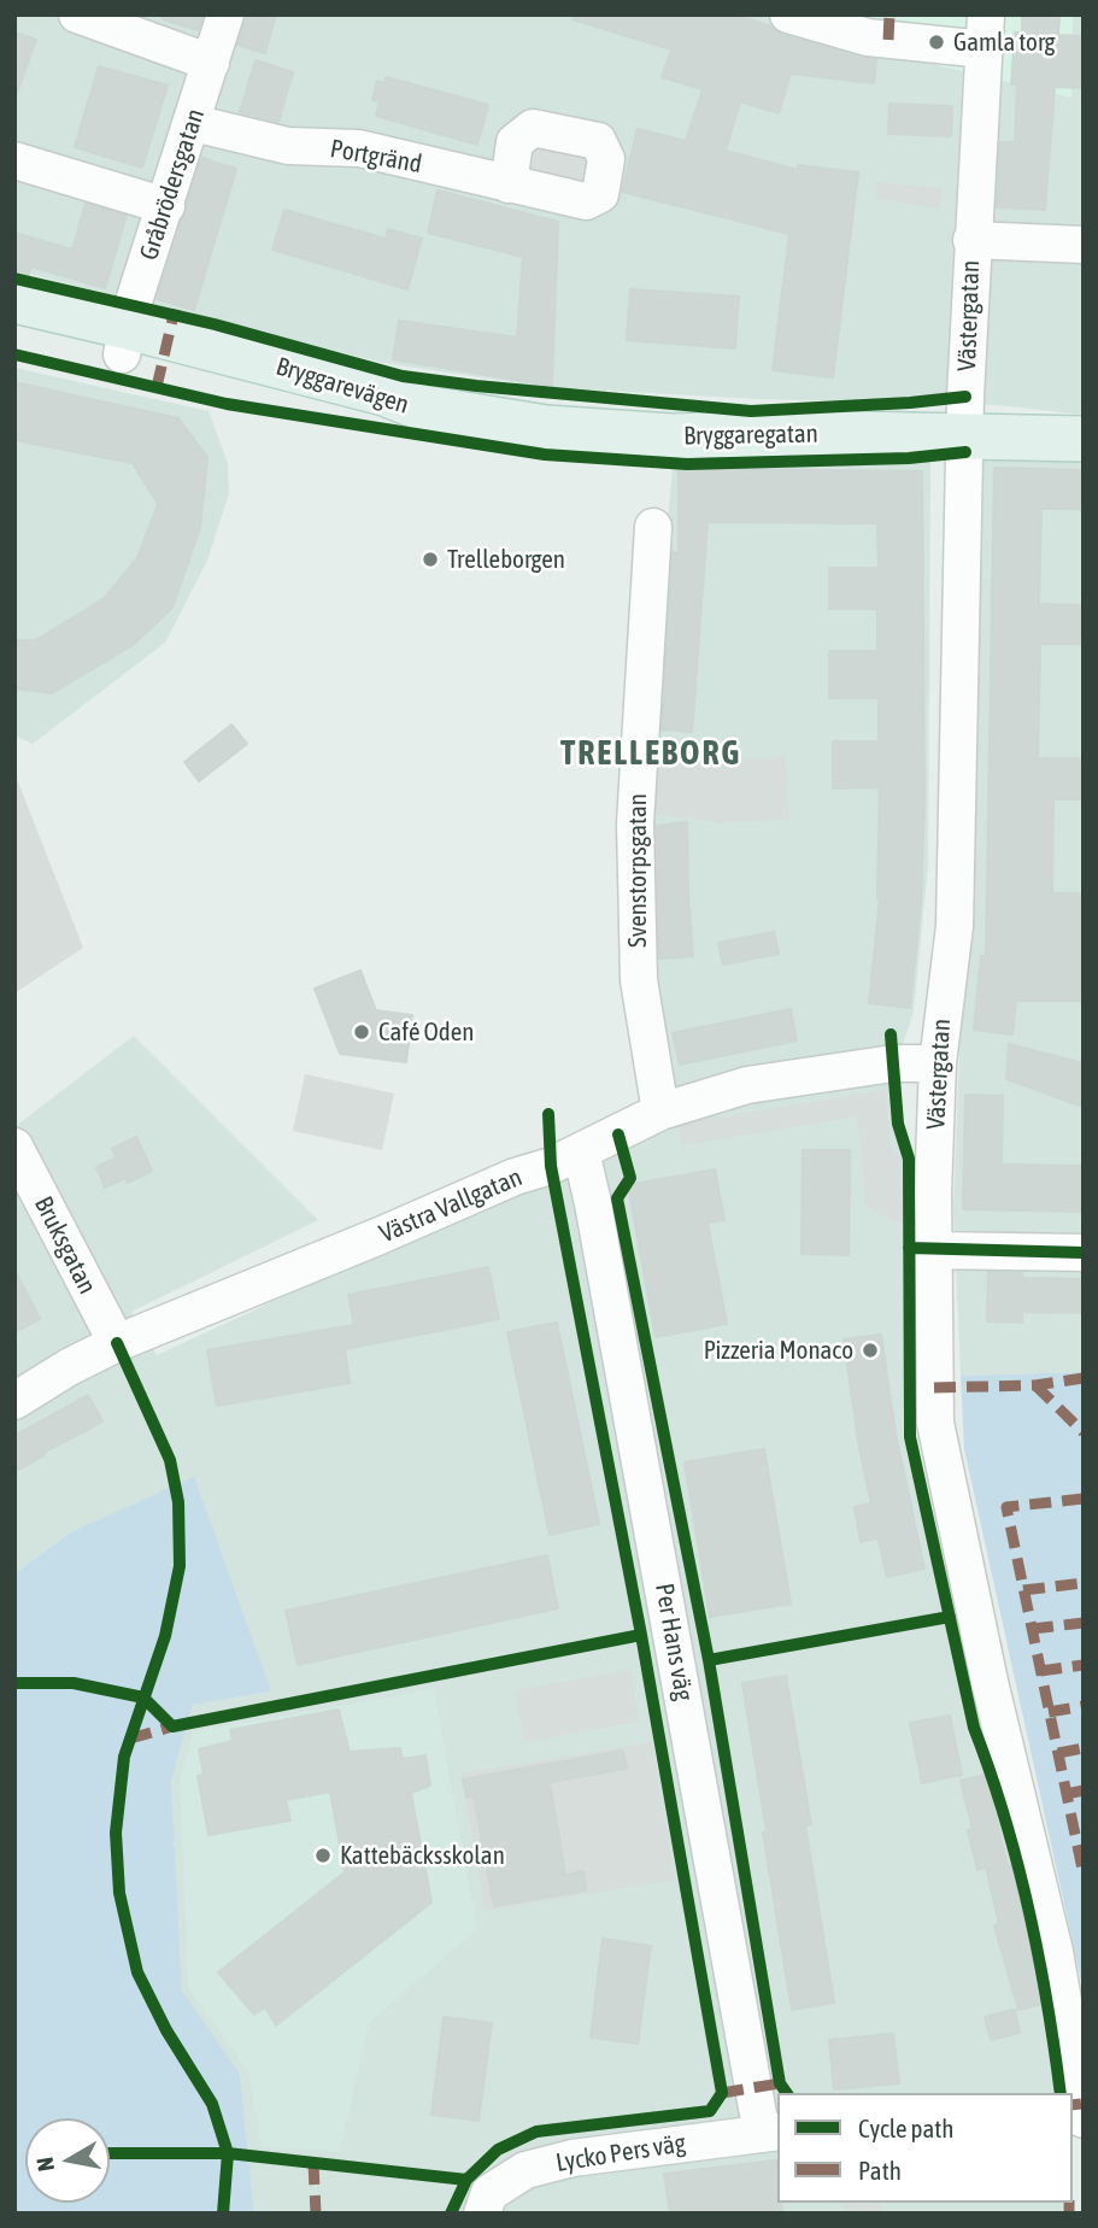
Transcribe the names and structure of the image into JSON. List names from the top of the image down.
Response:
{
  "streets": {
    "main road": ["Bryggarevägen", "Bryggaregatan"],
    "street": [
      "Portgränd",
      "Gråbrödersgatan",
      "Västergatan",
      "Svenstorpsgatan",
      "Västra Vallgatan",
      "Bruksgatan",
      "Per Hans väg",
      "Lycko Pers väg"
    ]
  },
  "crossings": [
    ["Portgränd", "Gråbrödersgatan"],
    ["Gråbrödersgatan", "Bryggarevägen"],
    ["Västergatan", "Bryggaregatan"],
    ["Västergatan", "Västra Vallgatan"],
    ["Bryggarevägen", "Bryggaregatan"],
    ["Svenstorpsgatan", "Västra Vallgatan"],
    ["Västra Vallgatan", "Bruksgatan"],
    ["Västra Vallgatan", "Per Hans väg"],
    ["Per Hans väg", "Lycko Pers väg"]
  ],
  "districts": ["TRELLEBORG"],
  "places": [
    "Gamla torg",
    "Trelleborgen",
    "Café Oden",
    "Pizzeria Monaco",
    "Kattebäcksskolan"
  ],
  "legend": ["Cycle path", "Path"],
  "north": "left"
}
